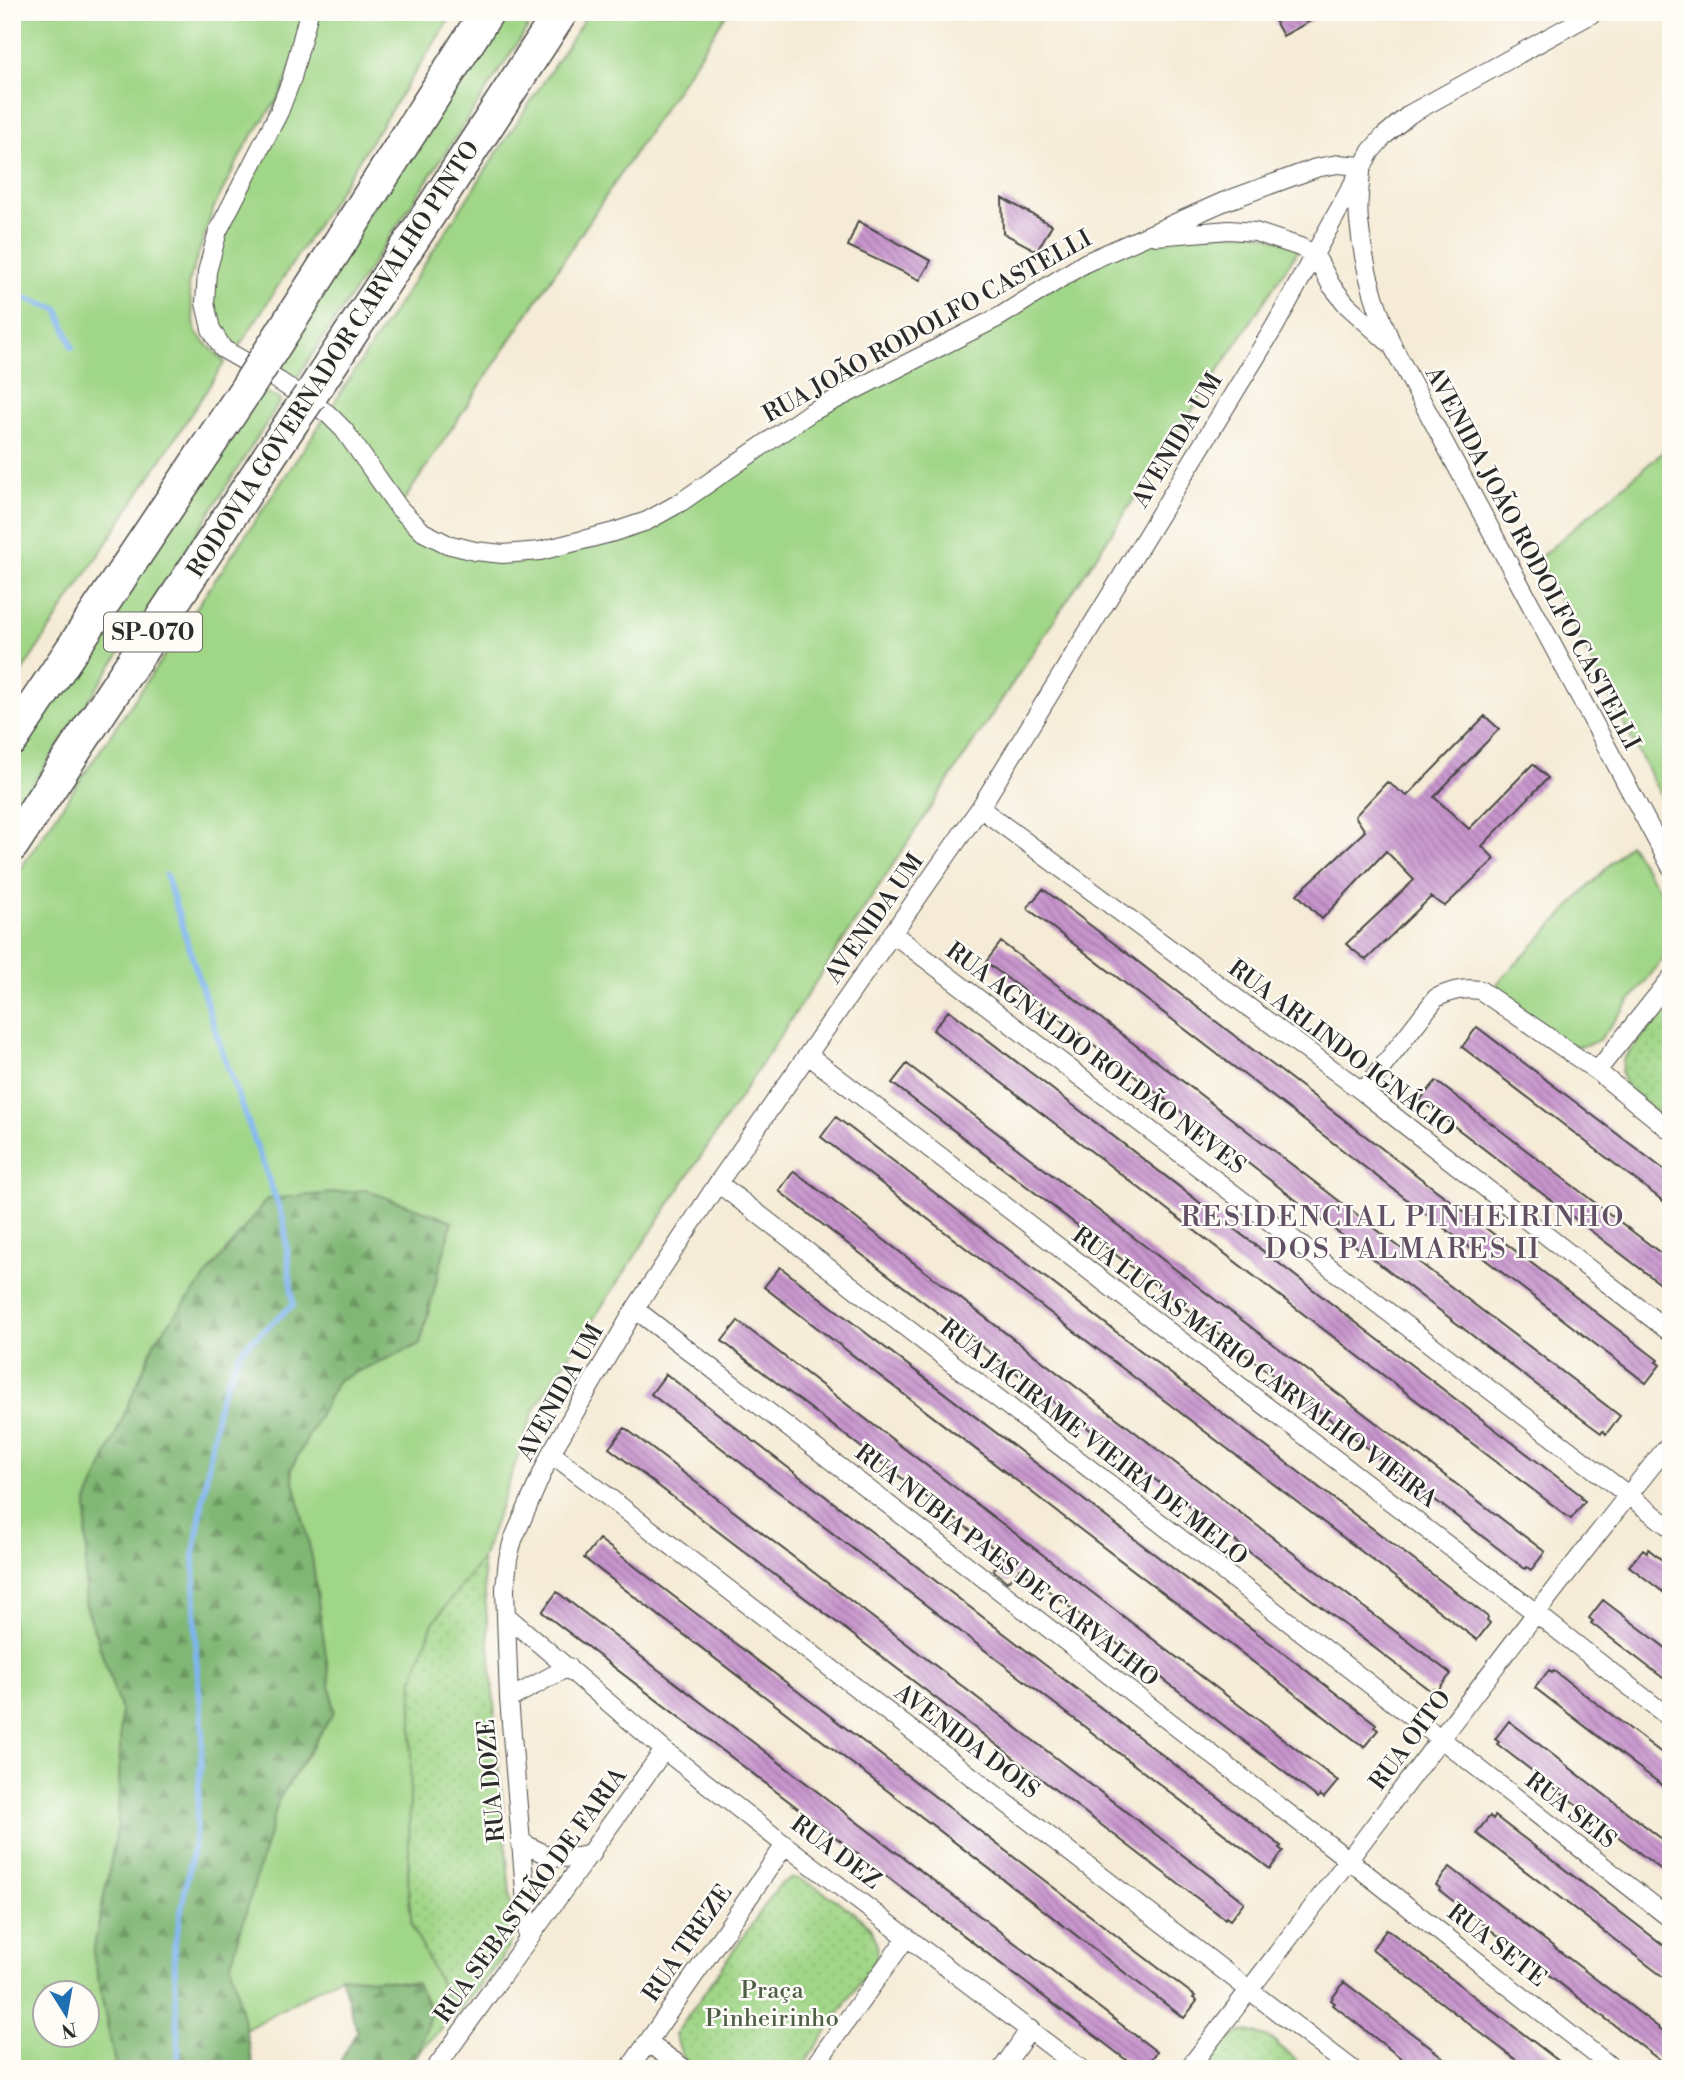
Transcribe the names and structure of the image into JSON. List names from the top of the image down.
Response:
{
  "streets": {
    "highway": ["RODOVIA GOVERNADOR CARVALHO PINTO", "SP-070"],
    "street": [
      "RUA JOÃO RODOLFO CASTELLI",
      "AVENIDA UM",
      "AVENIDA JOÃO RODOLFO CASTELLI",
      "RUA ARLINDO IGNÁCIO",
      "RUA AGNALDO ROLDÃO NEVES",
      "RUA LUCAS MÁRIO CARVALHO VIEIRA",
      "RUA JACIRAME VIEIRA DE MELO",
      "RUA NUBIA PAES DE CARVALHO",
      "RUA OITO",
      "AVENIDA DOIS",
      "RUA DOZE",
      "RUA SEIS",
      "RUA DEZ",
      "RUA SEBASTIÃO DE FARIA",
      "RUA TREZE",
      "RUA SETE"
    ]
  },
  "crossings": [
    ["RUA JOÃO RODOLFO CASTELLI", "AVENIDA UM"],
    ["AVENIDA UM", "RUA ARLINDO IGNÁCIO"],
    ["AVENIDA UM", "RUA AGNALDO ROLDÃO NEVES"],
    ["AVENIDA UM", "RUA LUCAS MÁRIO CARVALHO VIEIRA"],
    ["AVENIDA UM", "RUA JACIRAME VIEIRA DE MELO"],
    ["AVENIDA UM", "RUA NUBIA PAES DE CARVALHO"],
    ["AVENIDA UM", "AVENIDA DOIS"],
    ["AVENIDA UM", "RUA DOZE"],
    ["AVENIDA UM", "RUA DEZ"],
    ["RUA AGNALDO ROLDÃO NEVES", "RUA OITO"],
    ["RUA LUCAS MÁRIO CARVALHO VIEIRA", "RUA OITO"],
    ["RUA JACIRAME VIEIRA DE MELO", "RUA OITO"],
    ["RUA JACIRAME VIEIRA DE MELO", "RUA SEIS"],
    ["RUA NUBIA PAES DE CARVALHO", "RUA OITO"],
    ["RUA NUBIA PAES DE CARVALHO", "RUA SETE"],
    ["RUA OITO", "AVENIDA DOIS"],
    ["RUA OITO", "RUA SEIS"],
    ["RUA OITO", "RUA SETE"],
    ["RUA DOZE", "RUA DEZ"],
    ["RUA DOZE", "RUA SEBASTIÃO DE FARIA"],
    ["RUA DEZ", "RUA SEBASTIÃO DE FARIA"],
    ["RUA DEZ", "RUA TREZE"]
  ],
  "districts": ["RESIDENCIAL PINHEIRINHO DOS PALMARES II"],
  "parks": ["Praça Pinheirinho"],
  "north": "bottom"
}
